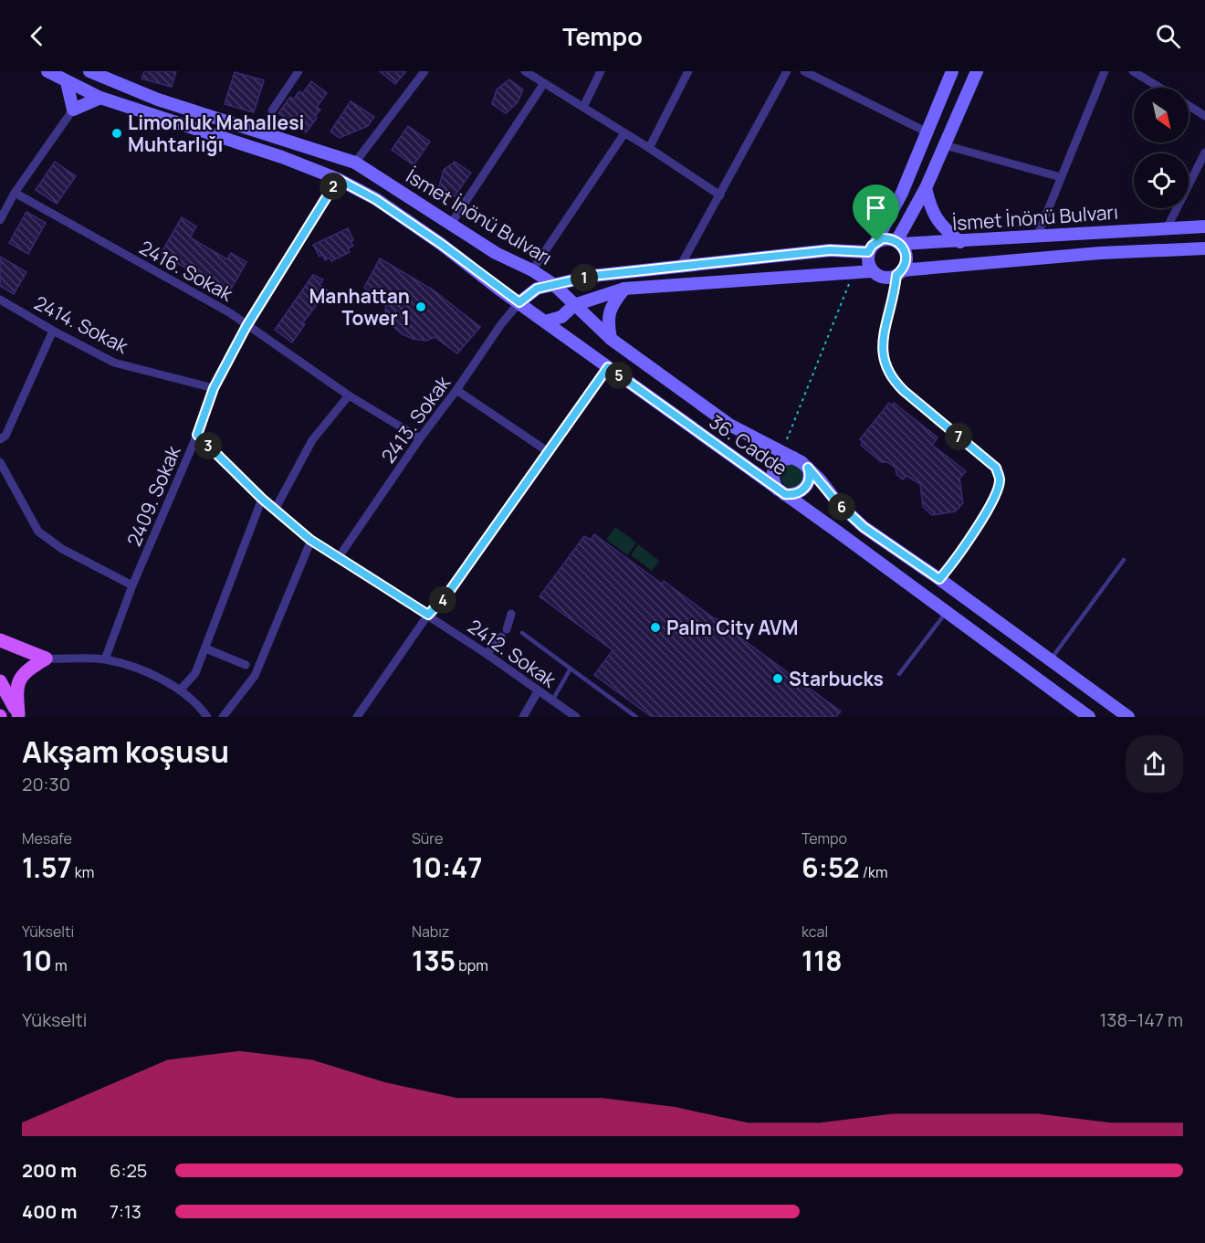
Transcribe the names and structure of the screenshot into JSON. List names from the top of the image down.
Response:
{
  "streets": {
    "main road": ["İsmet İnönü Bulvarı", "36. Cadde"],
    "street": [
      "2416. Sokak",
      "2414. Sokak",
      "2413. Sokak",
      "2409. Sokak",
      "2412. Sokak"
    ]
  },
  "crossings": [
    ["İsmet İnönü Bulvarı", "2413. Sokak"],
    ["İsmet İnönü Bulvarı", "36. Cadde"],
    ["İsmet İnönü Bulvarı", "2409. Sokak"],
    ["2416. Sokak", "2413. Sokak"],
    ["2416. Sokak", "2409. Sokak"],
    ["2414. Sokak", "2409. Sokak"],
    ["2413. Sokak", "2412. Sokak"],
    ["2409. Sokak", "2412. Sokak"]
  ],
  "places": [
    "Limonluk Mahallesi Muhtarlığı",
    "Manhattan Tower 1",
    "Palm City AVM",
    "Starbucks"
  ],
  "north": "bottom right",
  "page": {
    "header": "Tempo",
    "pins": [
      "2",
      "1",
      "5",
      "7",
      "3",
      "6",
      "4"
    ],
    "heading": ["Akşam koşusu", "20:30"],
    "stats": [
      ["Mesafe", "1.57 km"],
      ["Süre", "10:47"],
      ["Tempo", "6:52 /km"],
      ["Yükselti", "10 m"],
      ["Nabız", "135 bpm"],
      ["kcal", "118"]
    ],
    "chart": ["Yükselti", "138–147 m"],
    "list": [
      {
        "name": "200 m",
        "note": "6:25"
      },
      {
        "name": "400 m",
        "note": "7:13"
      }
    ]
  }
}
